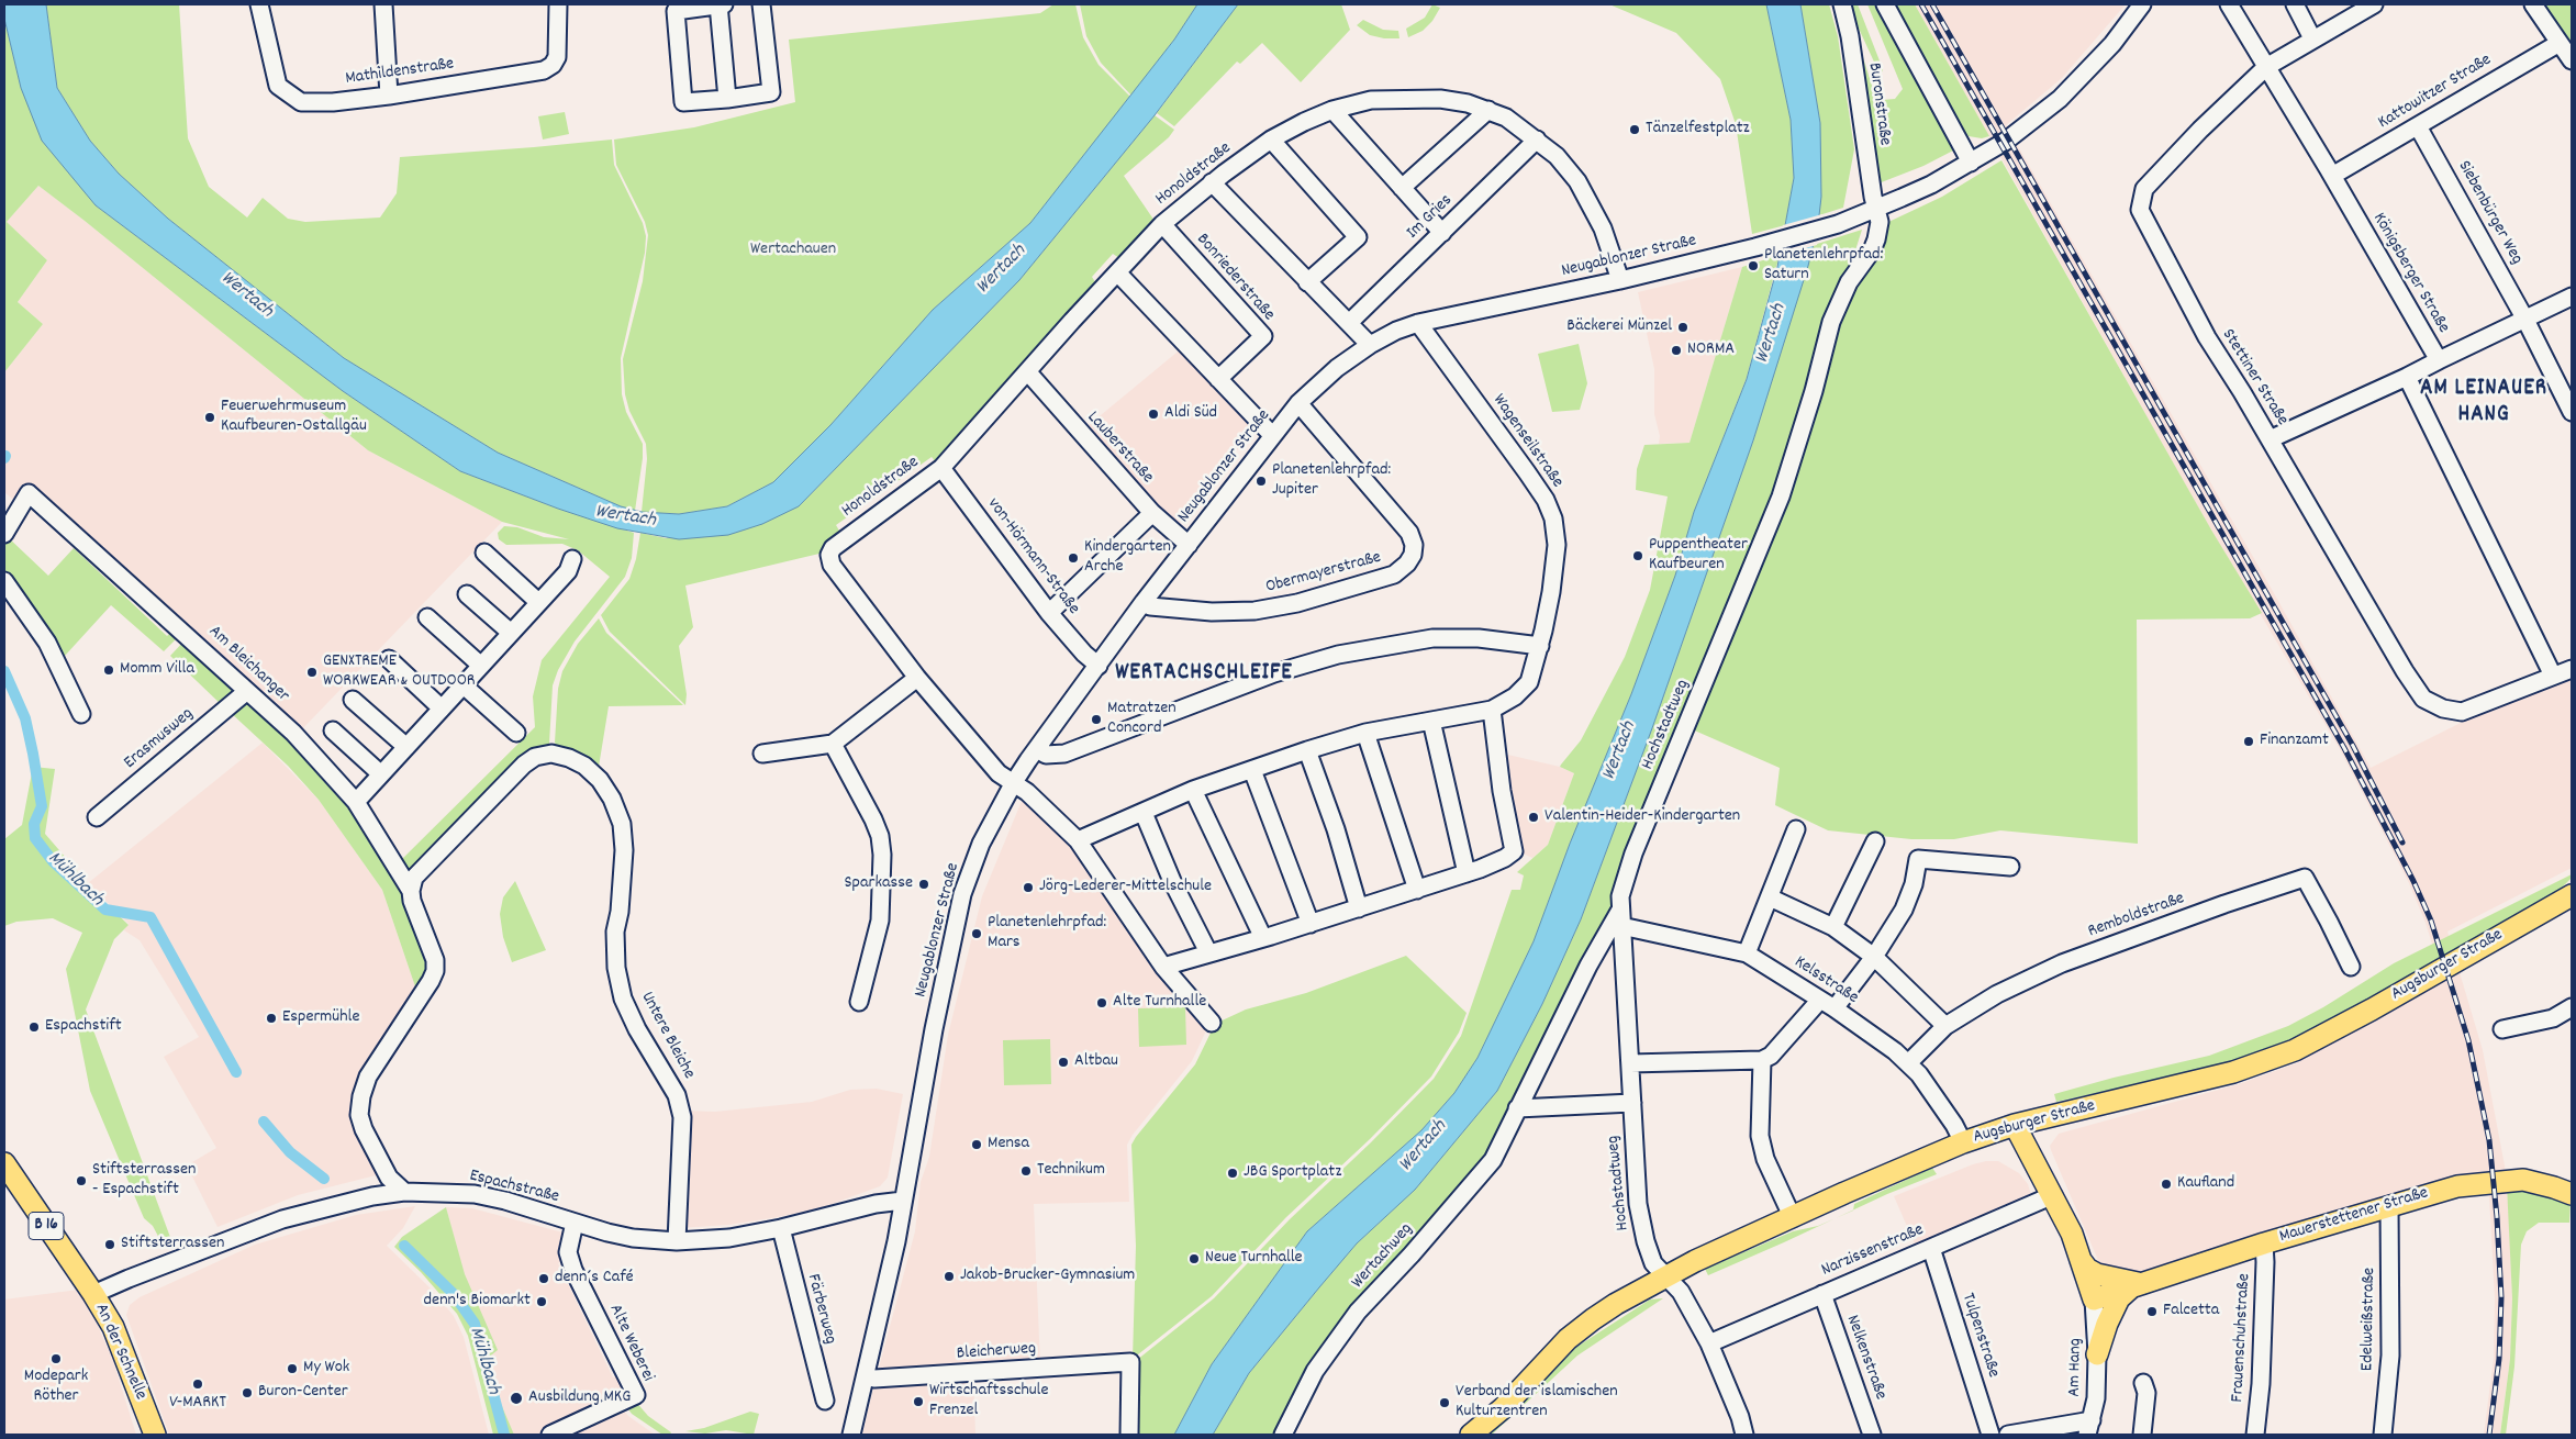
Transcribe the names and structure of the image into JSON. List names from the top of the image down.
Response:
{
  "streets": {
    "main road": [
      "Augsburger Straße",
      "Mauerstettener Straße",
      "B 16",
      "An der Schnelle"
    ],
    "street": [
      "Mathildenstraße",
      "Kattowitzer Straße",
      "Buronstraße",
      "Honoldstraße",
      "Siebenbürger Weg",
      "Im Gries",
      "Neugablonzer Straße",
      "Königsberger Straße",
      "Bonriederstraße",
      "Stettiner Straße",
      "Wagenseilstraße",
      "Lauberstraße",
      "von-Hörmann-Straße",
      "Obermayerstraße",
      "Am Bleichanger",
      "Hochstadtweg",
      "Erasmusweg",
      "Remboldstraße",
      "Kelsstraße",
      "Untere Bleiche",
      "Espachstraße",
      "Narzissenstraße",
      "Wertachweg",
      "Färberweg",
      "Edelweißstraße",
      "Tulpenstraße",
      "Frauenschuhstraße",
      "Alte Weberei",
      "Bleicherweg",
      "Nelkenstraße",
      "Am Hang"
    ]
  },
  "crossings": [
    ["Kattowitzer Straße", "Siebenbürger Weg"],
    ["Kattowitzer Straße", "Königsberger Straße"],
    ["Buronstraße", "Neugablonzer Straße"],
    ["Buronstraße", "Hochstadtweg"],
    ["Honoldstraße", "Im Gries"],
    ["Honoldstraße", "Neugablonzer Straße"],
    ["Honoldstraße", "Bonriederstraße"],
    ["Honoldstraße", "Lauberstraße"],
    ["Honoldstraße", "von-Hörmann-Straße"],
    ["Neugablonzer Straße", "Wagenseilstraße"],
    ["Neugablonzer Straße", "Lauberstraße"],
    ["Neugablonzer Straße", "von-Hörmann-Straße"],
    ["Neugablonzer Straße", "Obermayerstraße"],
    ["Neugablonzer Straße", "Hochstadtweg"],
    ["Neugablonzer Straße", "Espachstraße"],
    ["Neugablonzer Straße", "Bleicherweg"],
    ["Königsberger Straße", "Stettiner Straße"],
    ["Am Bleichanger", "Erasmusweg"],
    ["Am Bleichanger", "Untere Bleiche"],
    ["Am Bleichanger", "Espachstraße"],
    ["Hochstadtweg", "Augsburger Straße"],
    ["Hochstadtweg", "Kelsstraße"],
    ["Hochstadtweg", "Narzissenstraße"],
    ["Hochstadtweg", "Wertachweg"],
    ["Remboldstraße", "Kelsstraße"],
    ["Augsburger Straße", "Kelsstraße"],
    ["Kelsstraße", "Wertachweg"],
    ["Untere Bleiche", "Espachstraße"],
    ["Espachstraße", "Färberweg"],
    ["Espachstraße", "Alte Weberei"],
    ["Espachstraße", "An der Schnelle"],
    ["Mauerstettener Straße", "Edelweißstraße"],
    ["Mauerstettener Straße", "Frauenschuhstraße"],
    ["Mauerstettener Straße", "Am Hang"],
    ["Narzissenstraße", "Tulpenstraße"],
    ["Narzissenstraße", "Nelkenstraße"]
  ],
  "districts": ["AM LEINAUER HANG", "WERTACHSCHLEIFE"],
  "water": ["Wertach", "Mühlbach"],
  "parks": ["Wertachauen"],
  "places": [
    "Tänzelfestplatz",
    "Planetenlehrpfad: Saturn",
    "Bäckerei Münzel",
    "NORMA",
    "Aldi Süd",
    "Feuerwehrmuseum Kaufbeuren-Ostallgäu",
    "Planetenlehrpfad: Jupiter",
    "Puppentheater Kaufbeuren",
    "Kindergarten Arche",
    "Momm Villa",
    "GENXTREME WORKWEAR & OUTDOOR",
    "Matratzen Concord",
    "Finanzamt",
    "Valentin-Heider-Kindergarten",
    "Sparkasse",
    "Jörg-Lederer-Mittelschule",
    "Planetenlehrpfad: Mars",
    "Alte Turnhalle",
    "Espermühle",
    "Espachstift",
    "Altbau",
    "Mensa",
    "Technikum",
    "JBG Sportplatz",
    "Stiftsterrassen - Espachstift",
    "Kaufland",
    "Stiftsterrassen",
    "Neue Turnhalle",
    "Jakob-Brucker-Gymnasium",
    "denn´s Café",
    "denn's Biomarkt",
    "Falcetta",
    "Modepark Röther",
    "My Wok",
    "V-MARKT",
    "Buron-Center",
    "Ausbildung MKG",
    "Wirtschaftsschule Frenzel",
    "Verband der islamischen Kulturzentren"
  ]
}
